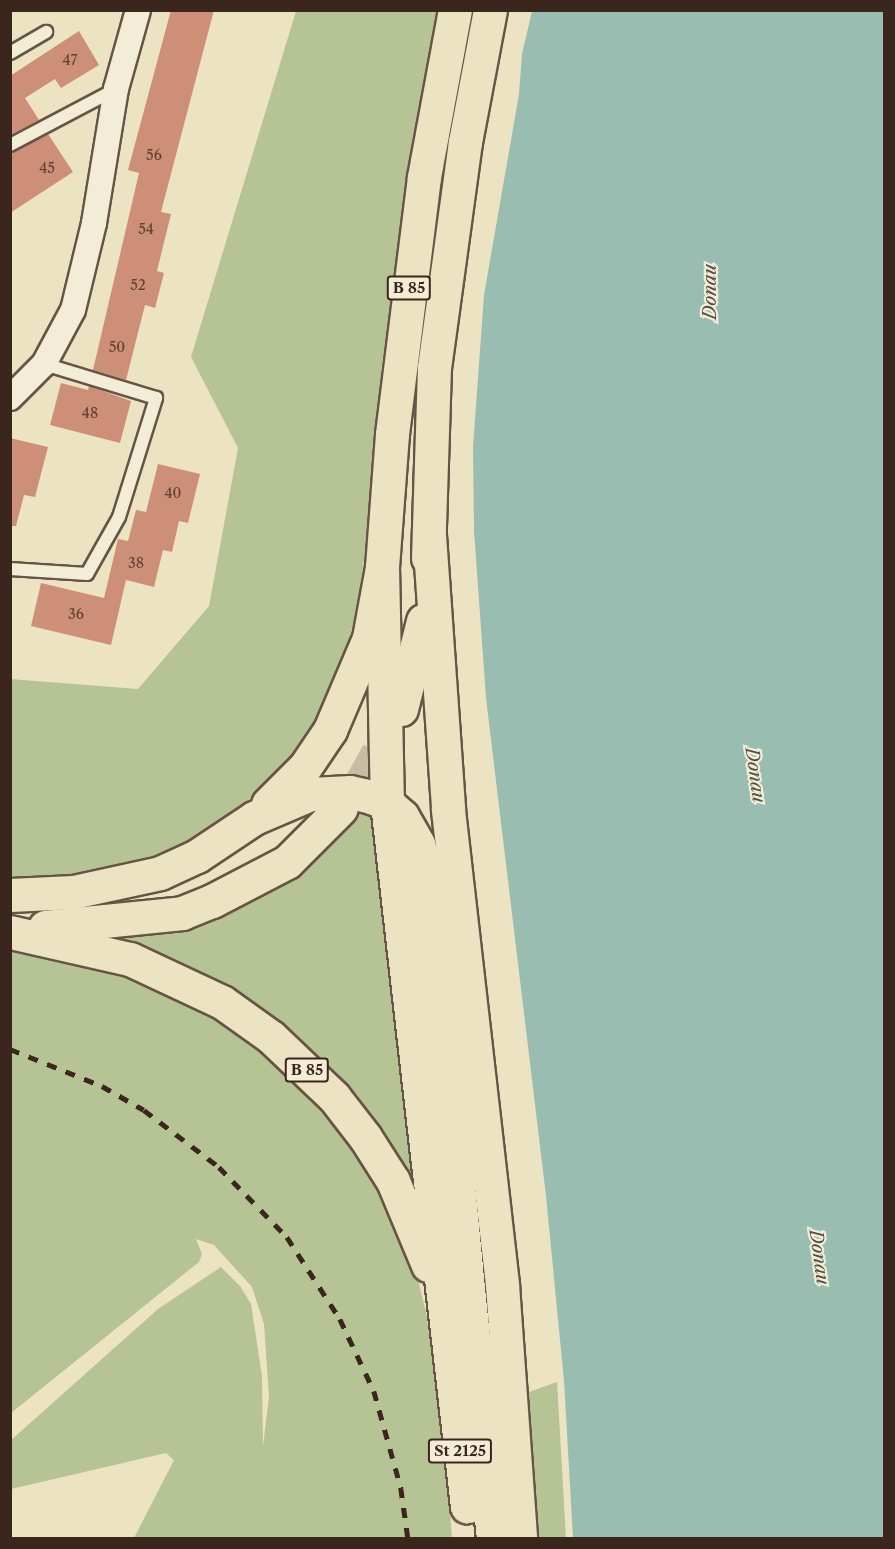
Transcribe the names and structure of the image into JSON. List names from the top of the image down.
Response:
{
  "streets": {
    "main road": ["B 85", "St 2125"]
  },
  "crossings": [
    ["B 85", "St 2125"]
  ],
  "water": ["Donau"],
  "house_numbers": [
    "47",
    "56",
    "45",
    "54",
    "52",
    "50",
    "48",
    "40",
    "38",
    "36"
  ]
}
